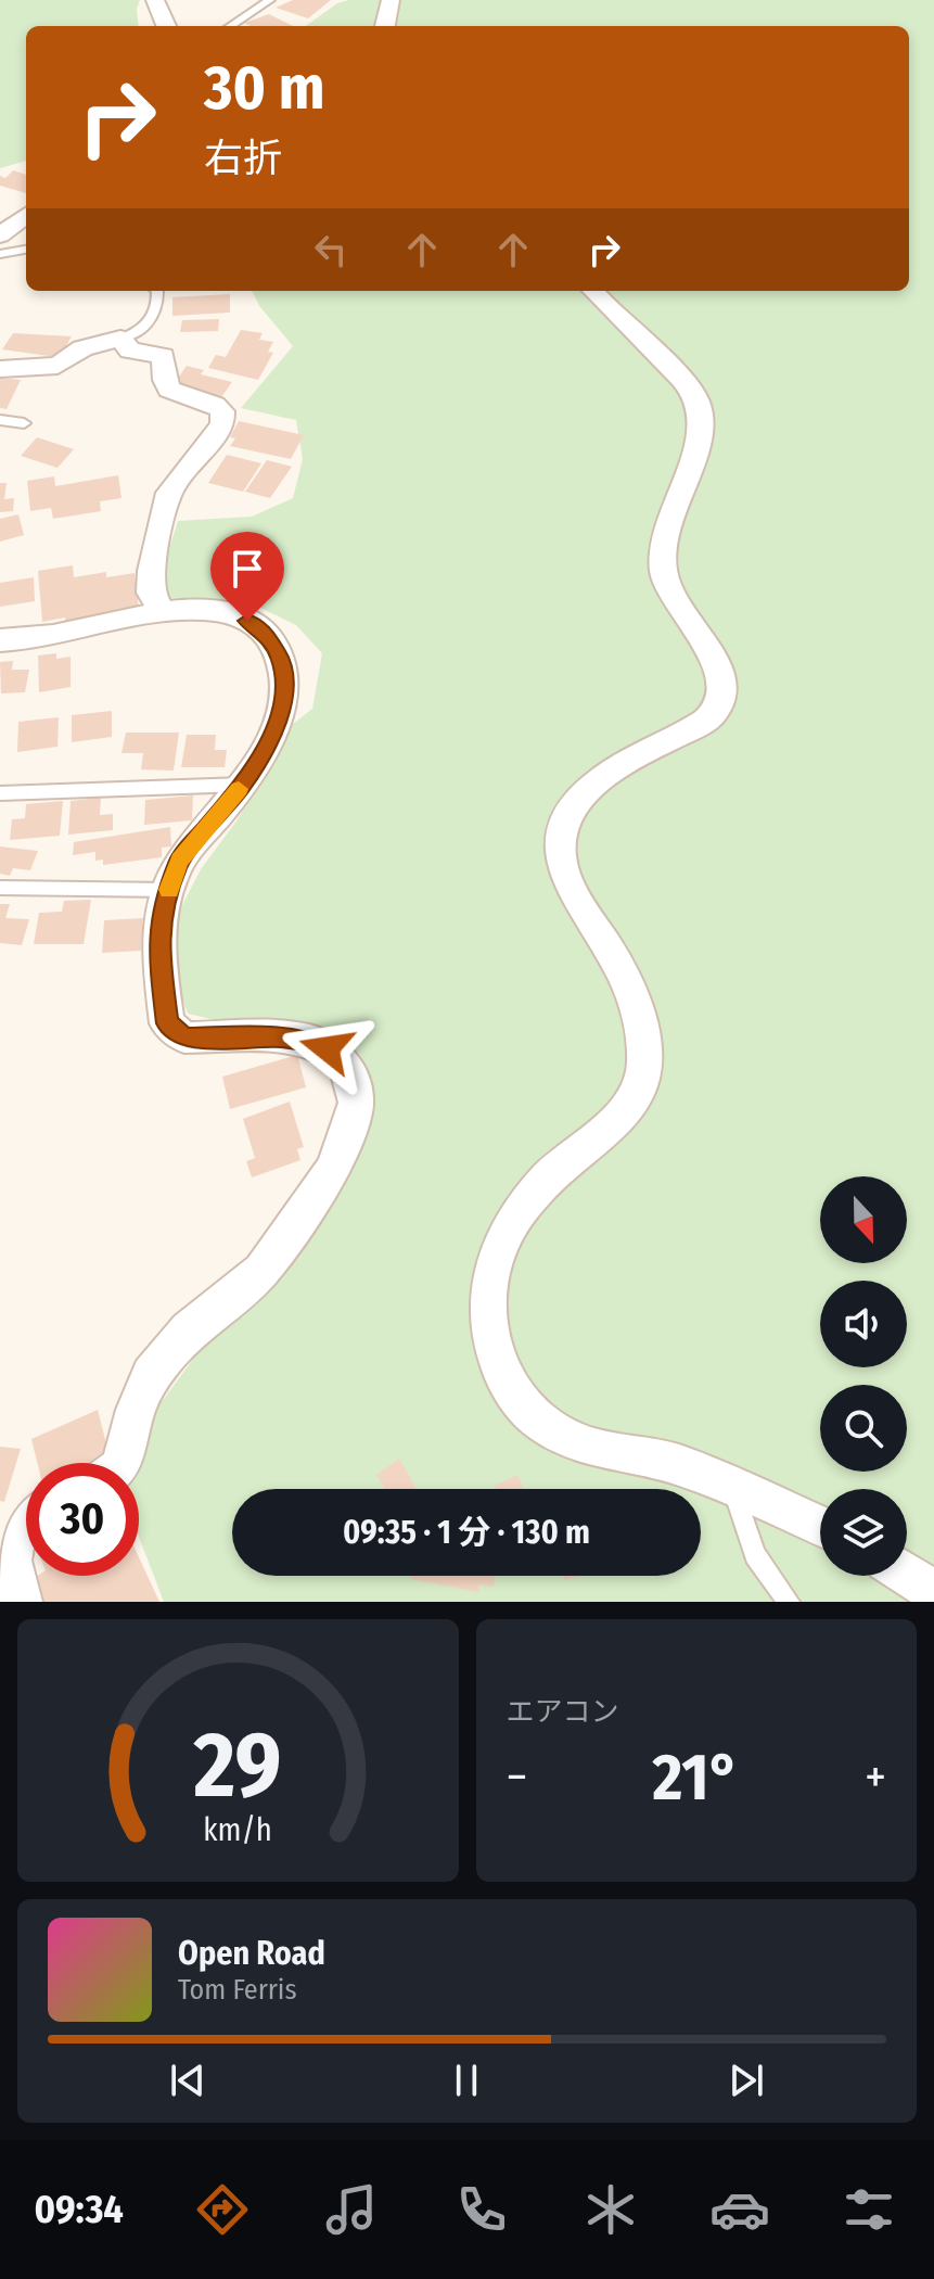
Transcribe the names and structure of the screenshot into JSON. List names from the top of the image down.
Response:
{
  "north": "bottom",
  "page": {
    "turn": ["30 m", "右折"],
    "limit": "30",
    "trip": "09:35 · 1 分 · 130 m",
    "tile": "エアコン",
    "heat": ["−", "21°", "+"],
    "song": ["Open Road", "Tom Ferris"],
    "tabs": "09:34",
    "gauge": ["29", "km/h"]
  }
}
